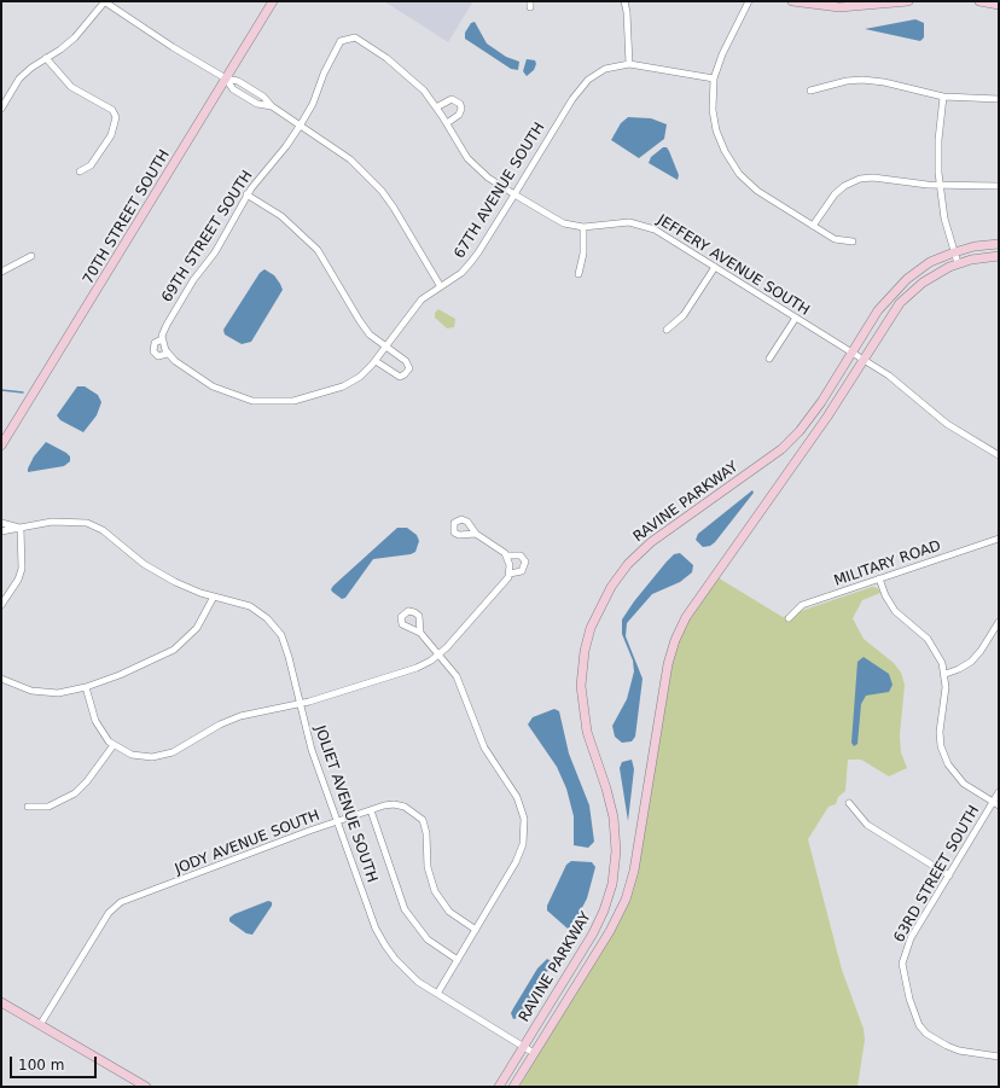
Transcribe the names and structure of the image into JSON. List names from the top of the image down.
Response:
{
  "streets": {
    "street": [
      "67TH AVENUE SOUTH",
      "70TH STREET SOUTH",
      "69TH STREET SOUTH",
      "JEFFERY AVENUE SOUTH",
      "RAVINE PARKWAY",
      "MILITARY ROAD",
      "JOLIET AVENUE SOUTH",
      "JODY AVENUE SOUTH",
      "63RD STREET SOUTH"
    ]
  },
  "crossings": [
    ["67TH AVENUE SOUTH", "69TH STREET SOUTH"],
    ["67TH AVENUE SOUTH", "JEFFERY AVENUE SOUTH"],
    ["69TH STREET SOUTH", "JEFFERY AVENUE SOUTH"],
    ["JEFFERY AVENUE SOUTH", "RAVINE PARKWAY"],
    ["RAVINE PARKWAY", "JOLIET AVENUE SOUTH"],
    ["JOLIET AVENUE SOUTH", "JODY AVENUE SOUTH"]
  ],
  "scale_bar": "100 m"
}
